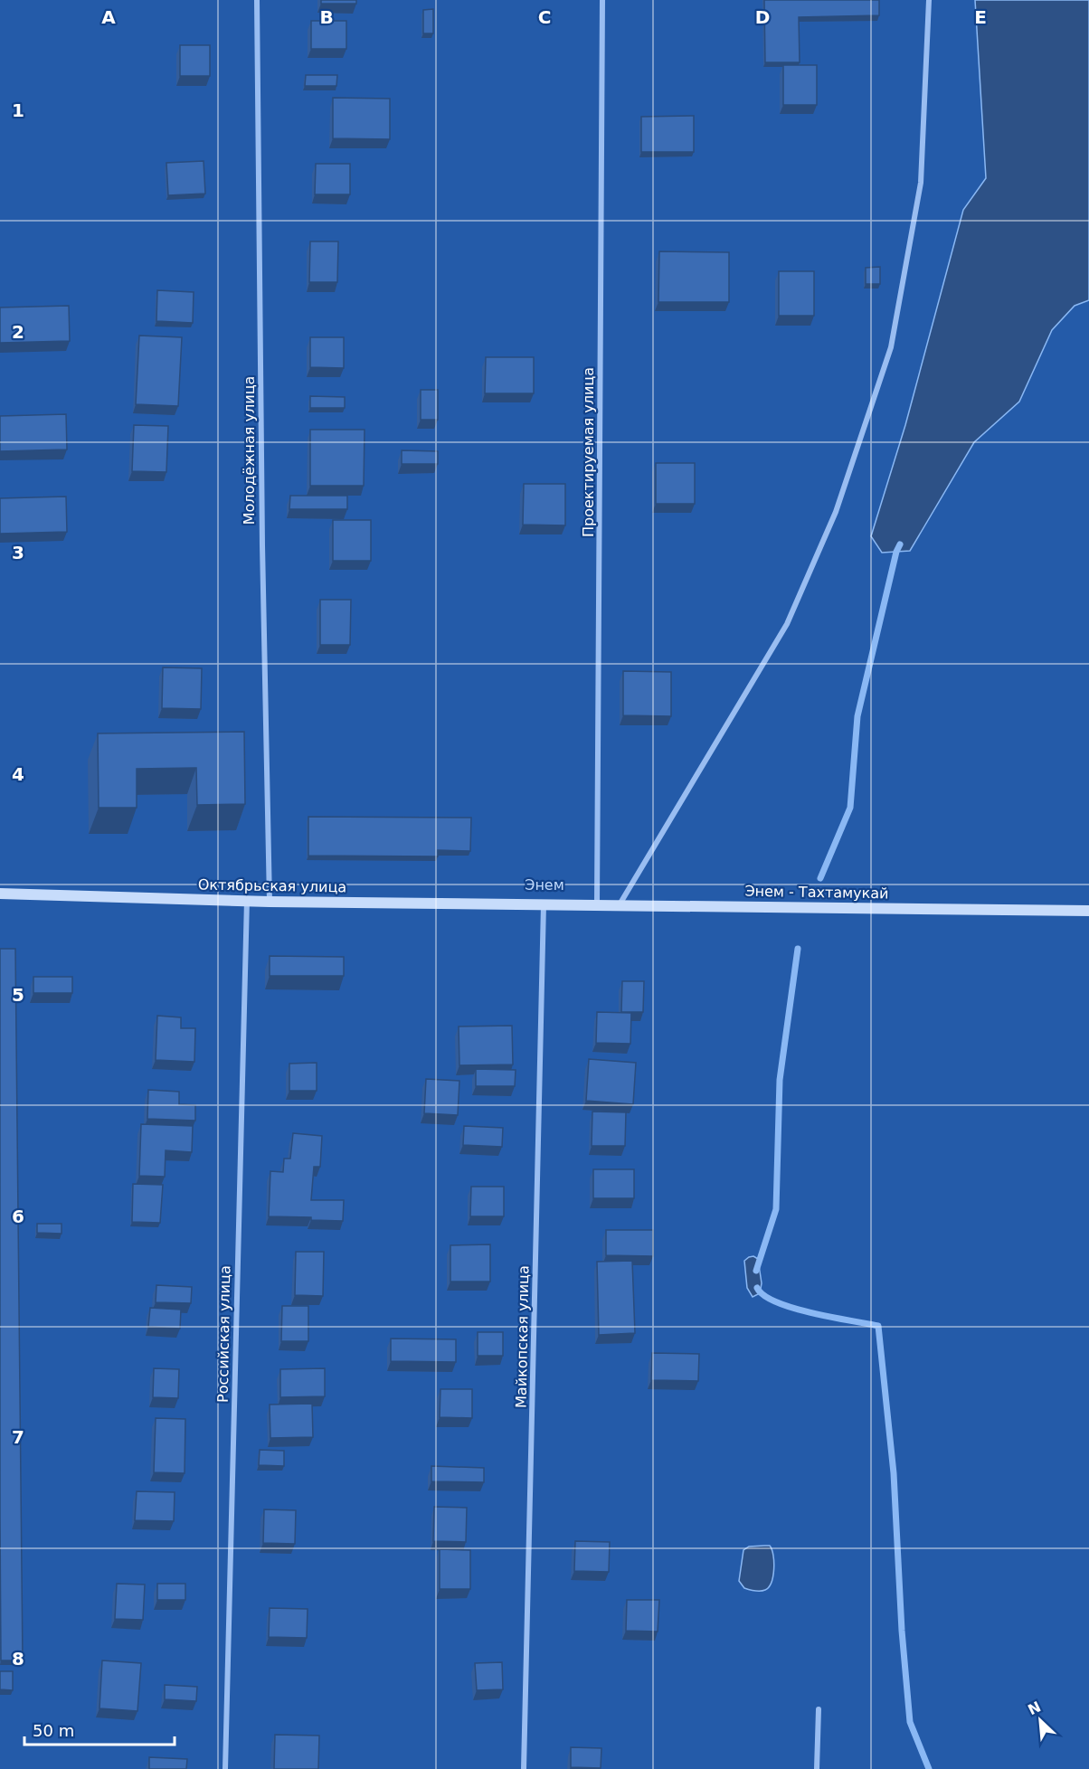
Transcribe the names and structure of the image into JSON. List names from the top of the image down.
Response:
{
  "streets": {
    "main road": ["Октябрьская улица", "Энем - Тахтамукай"],
    "street": [
      "Молодёжная улица",
      "Проектируемая улица",
      "Российская улица",
      "Майкопская улица"
    ]
  },
  "crossings": [
    ["Молодёжная улица", "Октябрьская улица"],
    ["Проектируемая улица", "Энем - Тахтамукай"],
    ["Октябрьская улица", "Энем - Тахтамукай"],
    ["Октябрьская улица", "Российская улица"],
    ["Октябрьская улица", "Майкопская улица"],
    ["Энем - Тахтамукай", "Майкопская улица"]
  ],
  "parks": ["Энем"],
  "scale_bar": "50 m",
  "north": "top left",
  "grid": {
    "columns": [
      "A",
      "B",
      "C",
      "D",
      "E"
    ],
    "rows": [
      "1",
      "2",
      "3",
      "4",
      "5",
      "6",
      "7",
      "8"
    ]
  }
}
